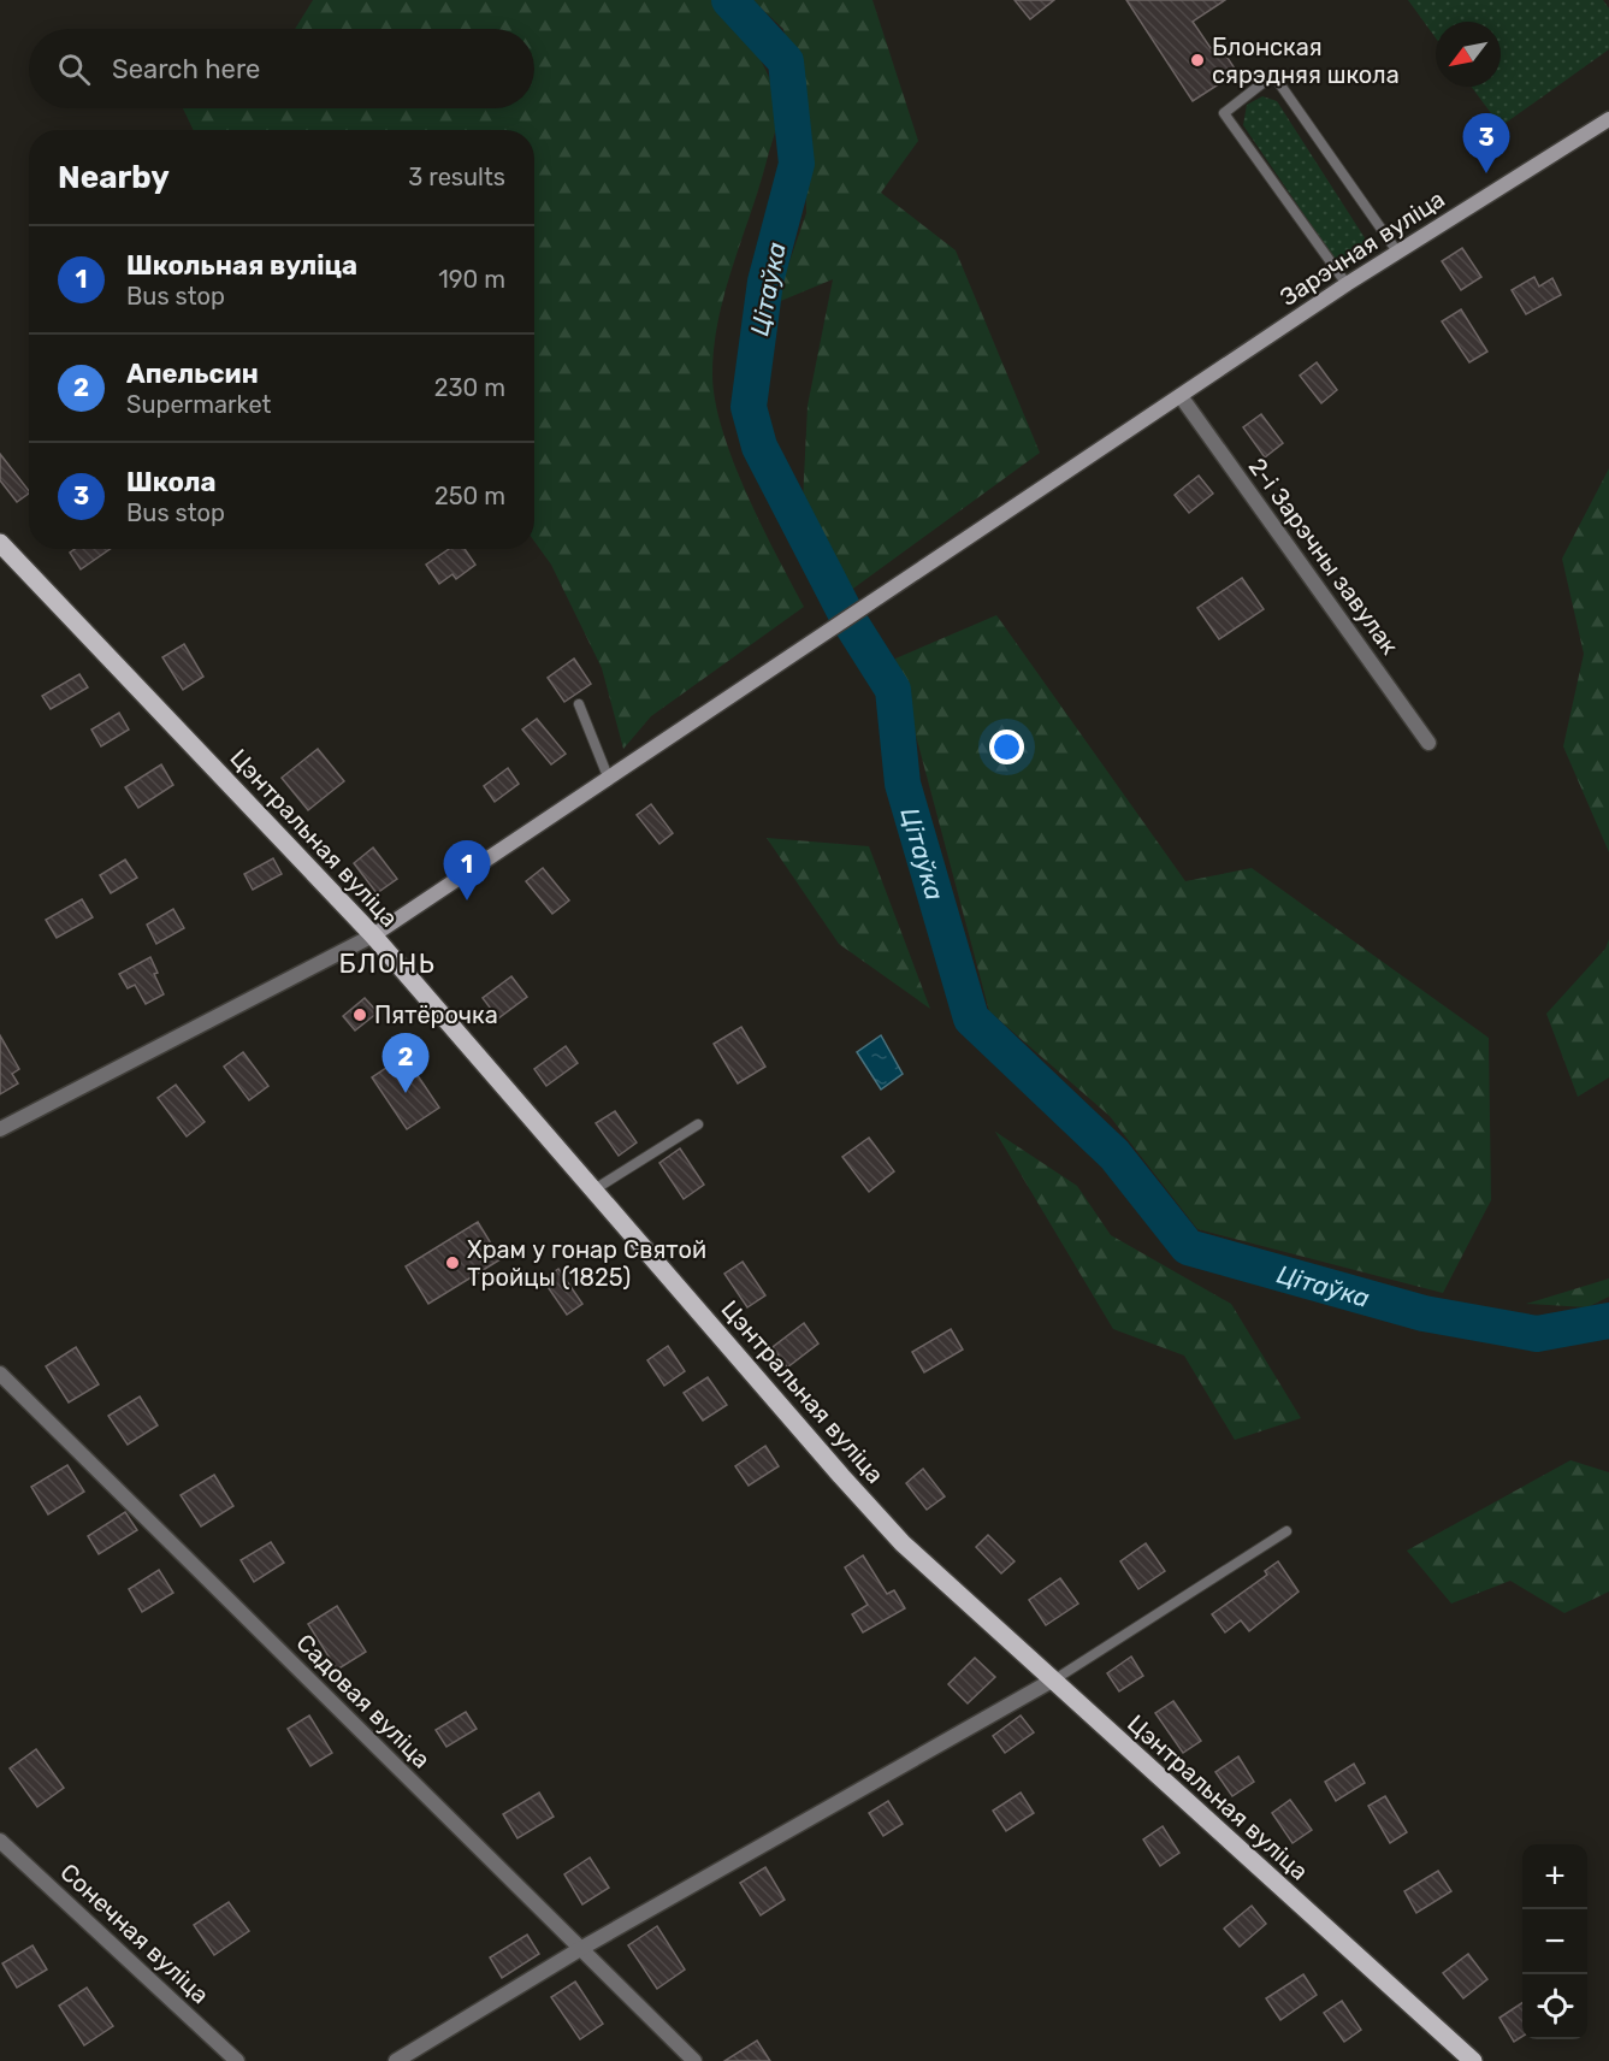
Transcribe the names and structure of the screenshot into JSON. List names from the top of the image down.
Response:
{
  "streets": {
    "main road": ["Зарэчная вуліца", "Цэнтральная вуліца"],
    "street": ["2-і Зарэчны завулак", "Садовая вуліца", "Сонечная вуліца"]
  },
  "crossings": [
    ["Зарэчная вуліца", "2-і Зарэчны завулак"],
    ["Зарэчная вуліца", "Цэнтральная вуліца"]
  ],
  "districts": ["БЛОНЬ"],
  "water": ["Цітаўка"],
  "places": ["Блонская сярэдняя школа", "Пятёрочка", "Храм у гонар Святой Тройцы (1825)"],
  "north": "bottom left",
  "page": {
    "search": "Search here",
    "pins": ["3", "1", "2"],
    "heading": ["Nearby", "3 results"],
    "list": [
      {
        "mark": "1",
        "name": "Школьная вуліца",
        "note": "Bus stop",
        "value": "190 m"
      },
      {
        "mark": "2",
        "name": "Апельсин",
        "note": "Supermarket",
        "value": "230 m"
      },
      {
        "mark": "3",
        "name": "Школа",
        "note": "Bus stop",
        "value": "250 m"
      }
    ],
    "map_buttons": ["+", "−"]
  }
}
